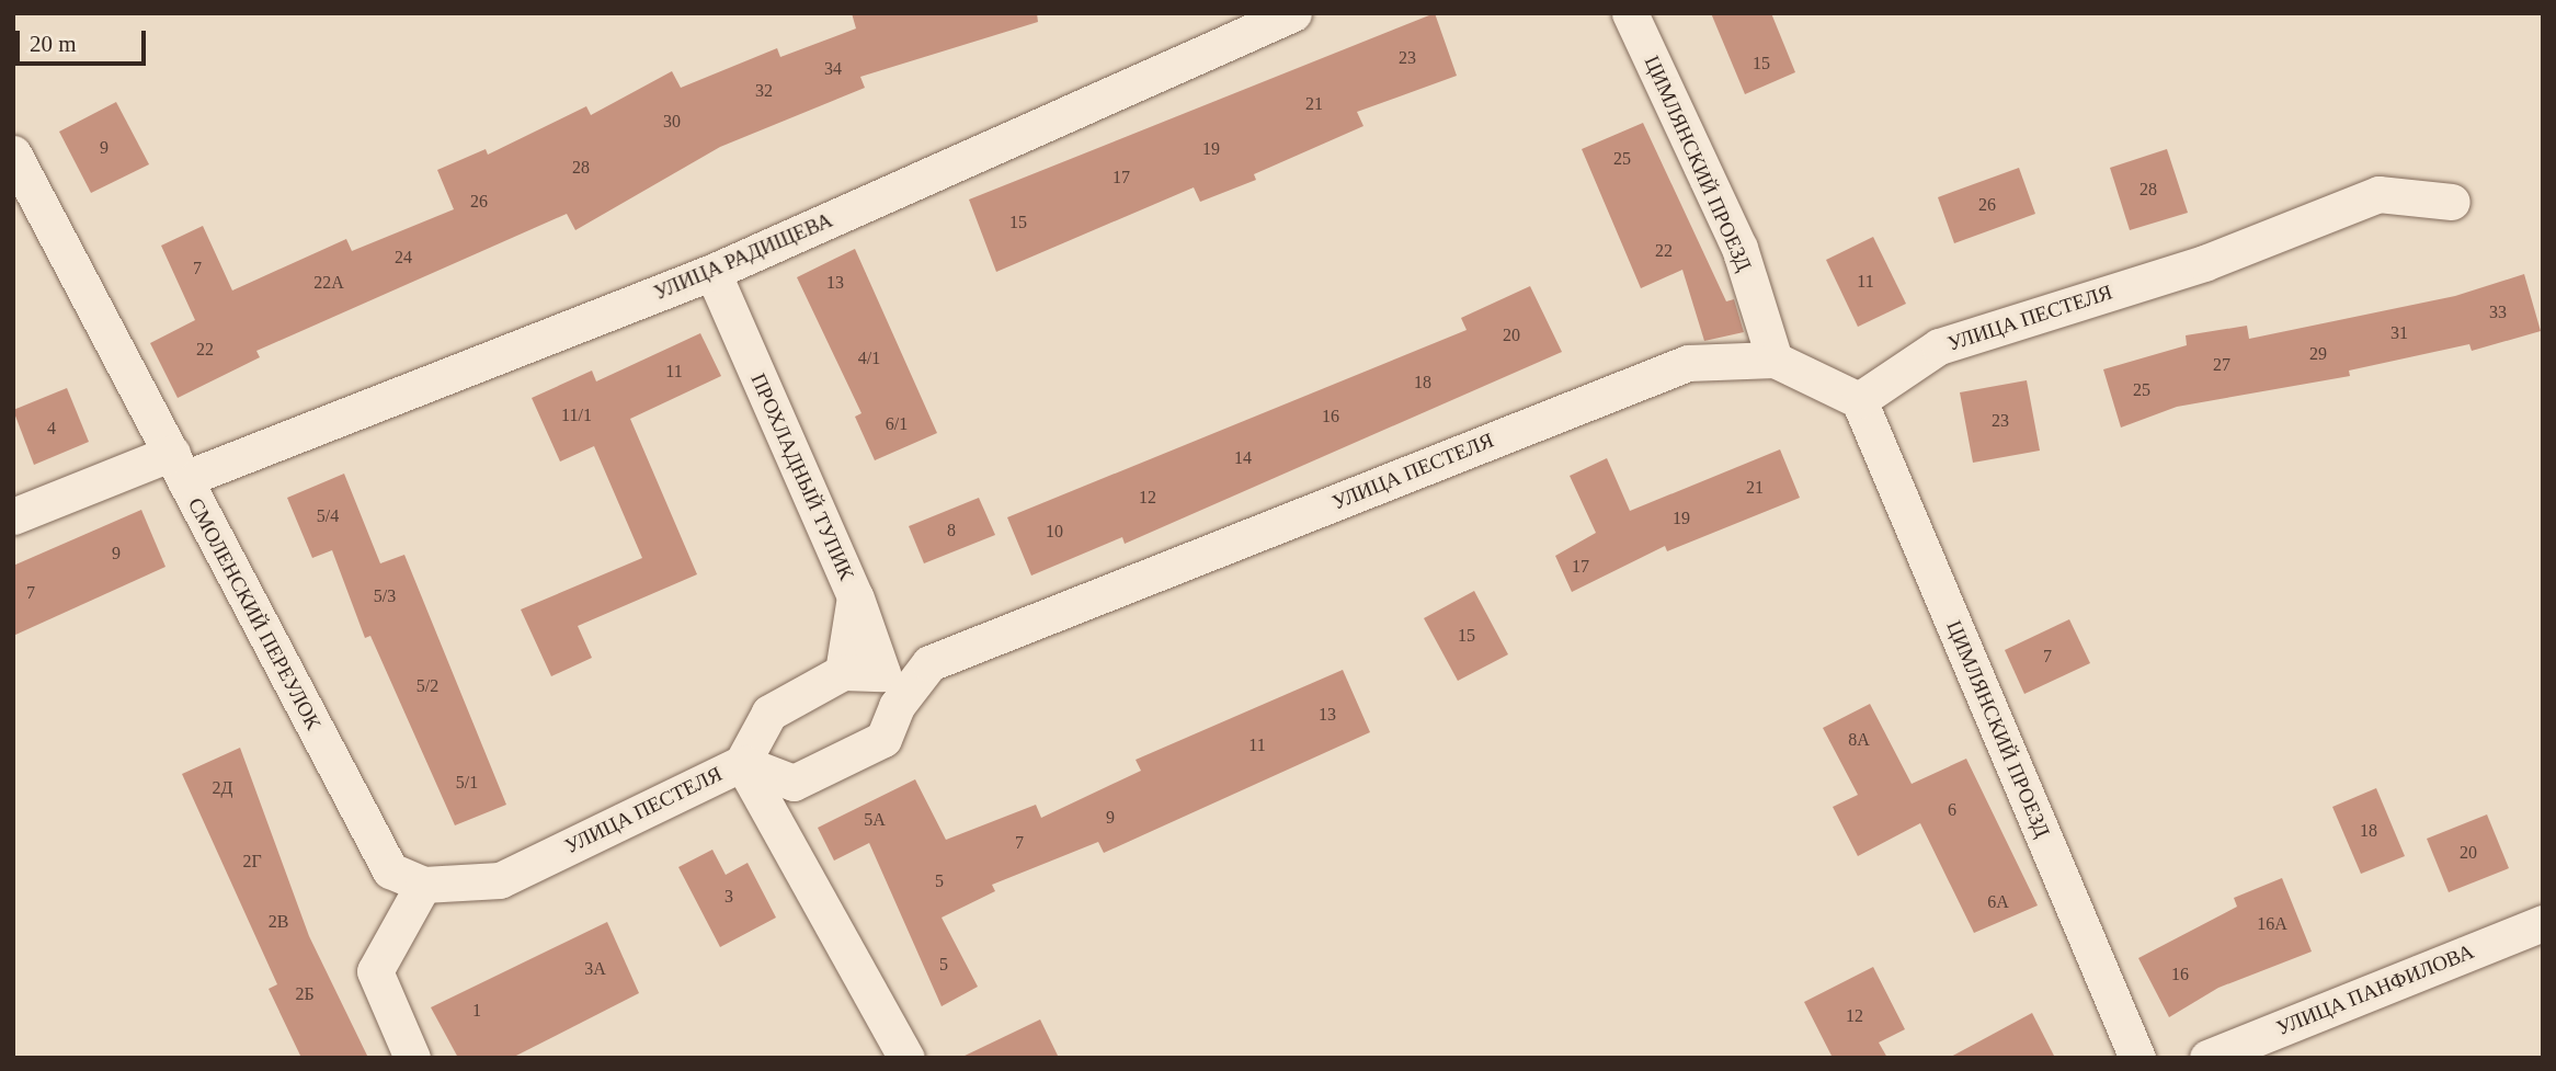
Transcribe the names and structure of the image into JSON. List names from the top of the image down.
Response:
{
  "streets": {
    "street": [
      "ЦИМЛЯНСКИЙ ПРОЕЗД",
      "УЛИЦА РАДИЩЕВА",
      "УЛИЦА ПЕСТЕЛЯ",
      "ПРОХЛАДНЫЙ ТУПИК",
      "СМОЛЕНСКИЙ ПЕРЕУЛОК",
      "УЛИЦА ПАНФИЛОВА"
    ]
  },
  "crossings": [
    ["ЦИМЛЯНСКИЙ ПРОЕЗД", "УЛИЦА ПЕСТЕЛЯ"],
    ["УЛИЦА РАДИЩЕВА", "ПРОХЛАДНЫЙ ТУПИК"],
    ["УЛИЦА РАДИЩЕВА", "СМОЛЕНСКИЙ ПЕРЕУЛОК"],
    ["УЛИЦА ПЕСТЕЛЯ", "СМОЛЕНСКИЙ ПЕРЕУЛОК"]
  ],
  "house_numbers": [
    "23",
    "15",
    "34",
    "32",
    "21",
    "30",
    "9",
    "19",
    "25",
    "28",
    "17",
    "28",
    "26",
    "26",
    "15",
    "22",
    "24",
    "7",
    "11",
    "22А",
    "13",
    "33",
    "31",
    "20",
    "22",
    "29",
    "4/1",
    "27",
    "11",
    "18",
    "25",
    "11/1",
    "16",
    "23",
    "6/1",
    "4",
    "14",
    "21",
    "12",
    "5/4",
    "19",
    "8",
    "10",
    "9",
    "17",
    "7",
    "5/3",
    "15",
    "7",
    "5/2",
    "13",
    "8А",
    "11",
    "5/1",
    "2Д",
    "6",
    "9",
    "5А",
    "18",
    "7",
    "20",
    "2Г",
    "5",
    "3",
    "6А",
    "2В",
    "16А",
    "5",
    "3А",
    "16",
    "2Б",
    "1",
    "12"
  ],
  "scale_bar": "20 m"
}
